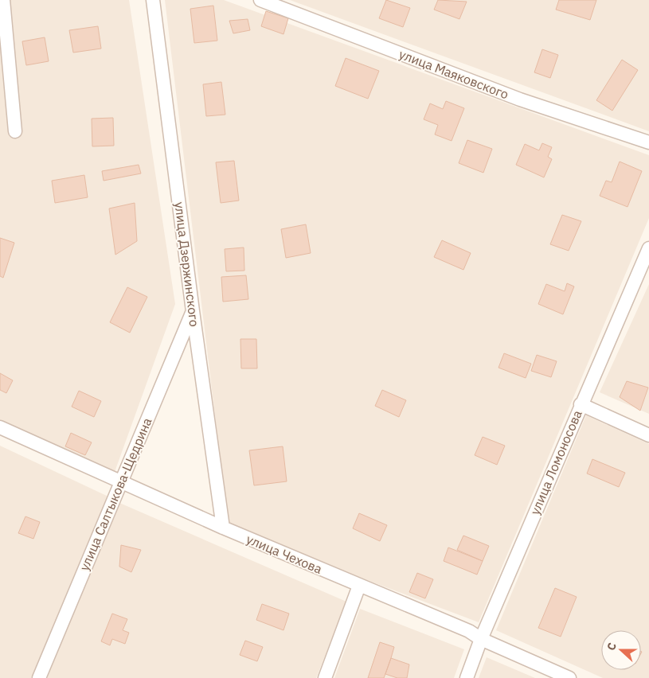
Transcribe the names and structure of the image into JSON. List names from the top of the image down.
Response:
{
  "streets": {
    "street": [
      "улица Маяковского",
      "улица Дзержинского",
      "улица Ломоносова",
      "улица Салтыкова-Щедрина",
      "улица Чехова"
    ]
  },
  "crossings": [
    ["улица Дзержинского", "улица Салтыкова-Щедрина"],
    ["улица Дзержинского", "улица Чехова"],
    ["улица Ломоносова", "улица Чехова"],
    ["улица Салтыкова-Щедрина", "улица Чехова"]
  ],
  "north": "left"
}
